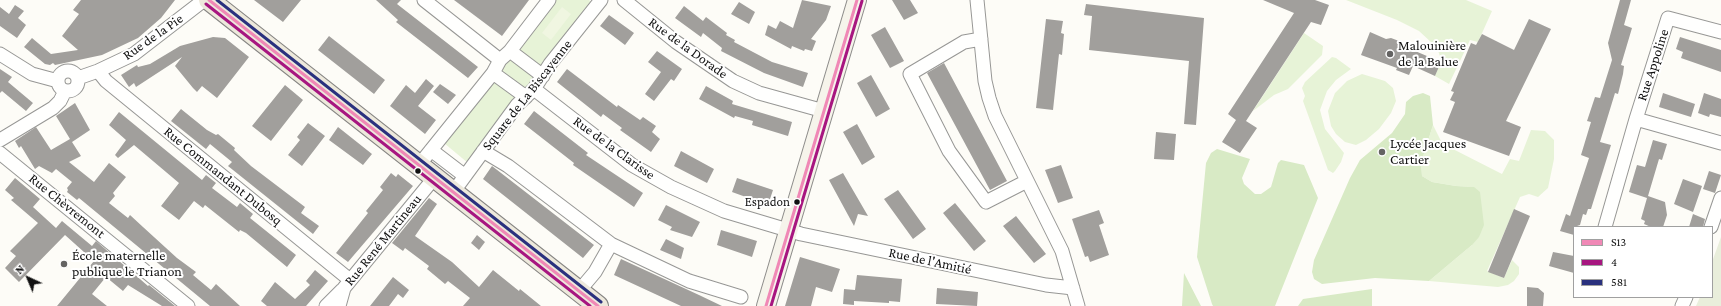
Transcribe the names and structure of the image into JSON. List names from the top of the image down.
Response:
{
  "streets": {
    "street": [
      "Rue de la Pie",
      "Rue de la Dorade",
      "Rue Appoline",
      "Square de La Biscayenne",
      "Rue de la Clarisse",
      "Rue Commandant Dubosq",
      "Rue Chèvremont",
      "Rue René Martineau",
      "Rue de l'Amitié"
    ]
  },
  "crossings": [
    ["Rue de la Pie", "Rue Commandant Dubosq"],
    ["Square de La Biscayenne", "Rue de la Clarisse"],
    ["Rue de la Clarisse", "Rue de l'Amitié"],
    ["Rue Commandant Dubosq", "Rue René Martineau"]
  ],
  "places": [
    "Malouinière de la Balue",
    "Lycée Jacques Cartier",
    "Espadon",
    "École maternelle publique le Trianon"
  ],
  "lines": ["transit line S13", "transit line 581", "transit line 4"],
  "legend": ["S13", "4", "581"],
  "north": "top left"
}
